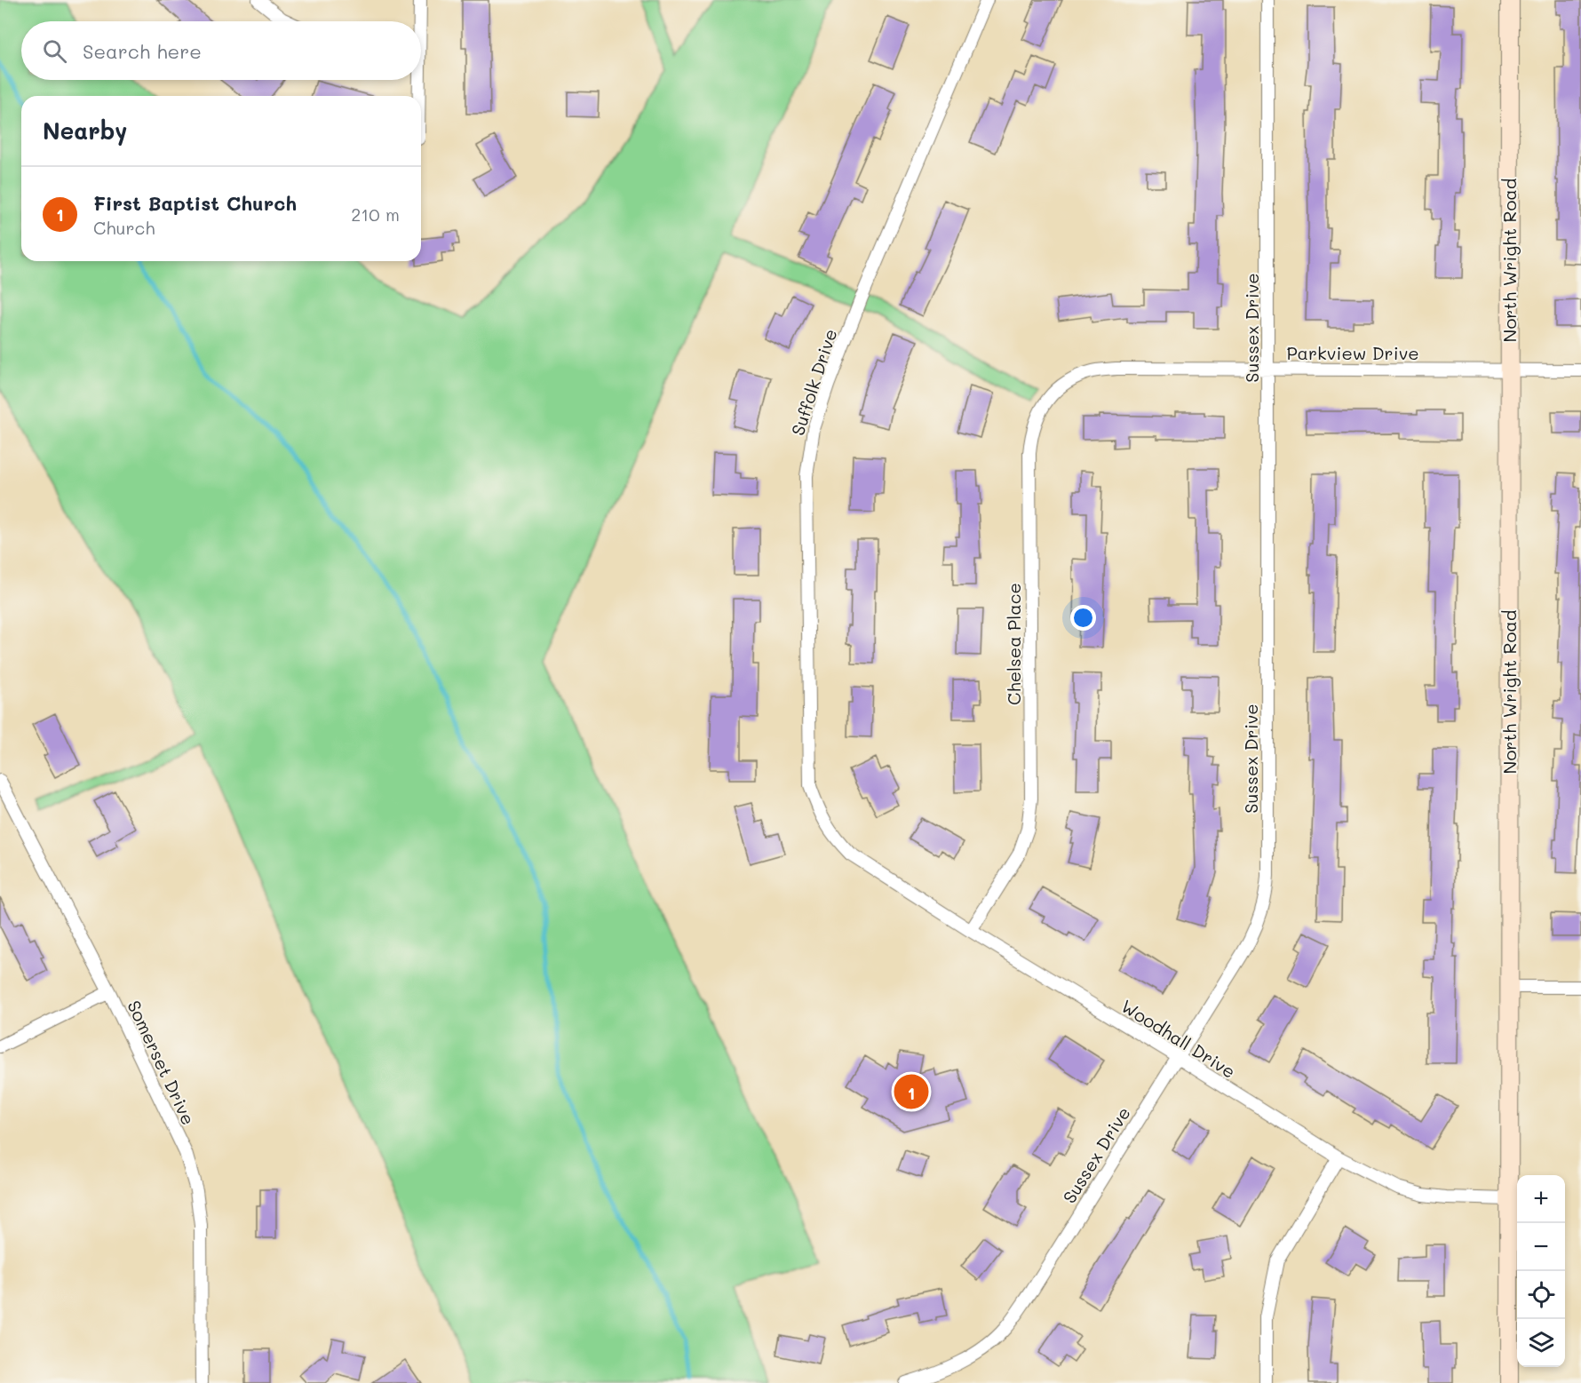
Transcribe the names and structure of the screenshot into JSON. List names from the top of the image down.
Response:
{
  "streets": {
    "main road": ["North Wright Road"],
    "street": [
      "Sussex Drive",
      "Parkview Drive",
      "Suffolk Drive",
      "Chelsea Place",
      "Woodhall Drive",
      "Somerset Drive"
    ]
  },
  "crossings": [
    ["North Wright Road", "Parkview Drive"],
    ["North Wright Road", "Woodhall Drive"],
    ["Sussex Drive", "Parkview Drive"],
    ["Sussex Drive", "Woodhall Drive"],
    ["Parkview Drive", "Chelsea Place"],
    ["Suffolk Drive", "Woodhall Drive"],
    ["Chelsea Place", "Woodhall Drive"]
  ],
  "page": {
    "search": "Search here",
    "heading": "Nearby",
    "list": [
      {
        "mark": "1",
        "name": "First Baptist Church",
        "note": "Church",
        "value": "210 m"
      }
    ],
    "pins": "1",
    "map_buttons": ["+", "−"]
  }
}
